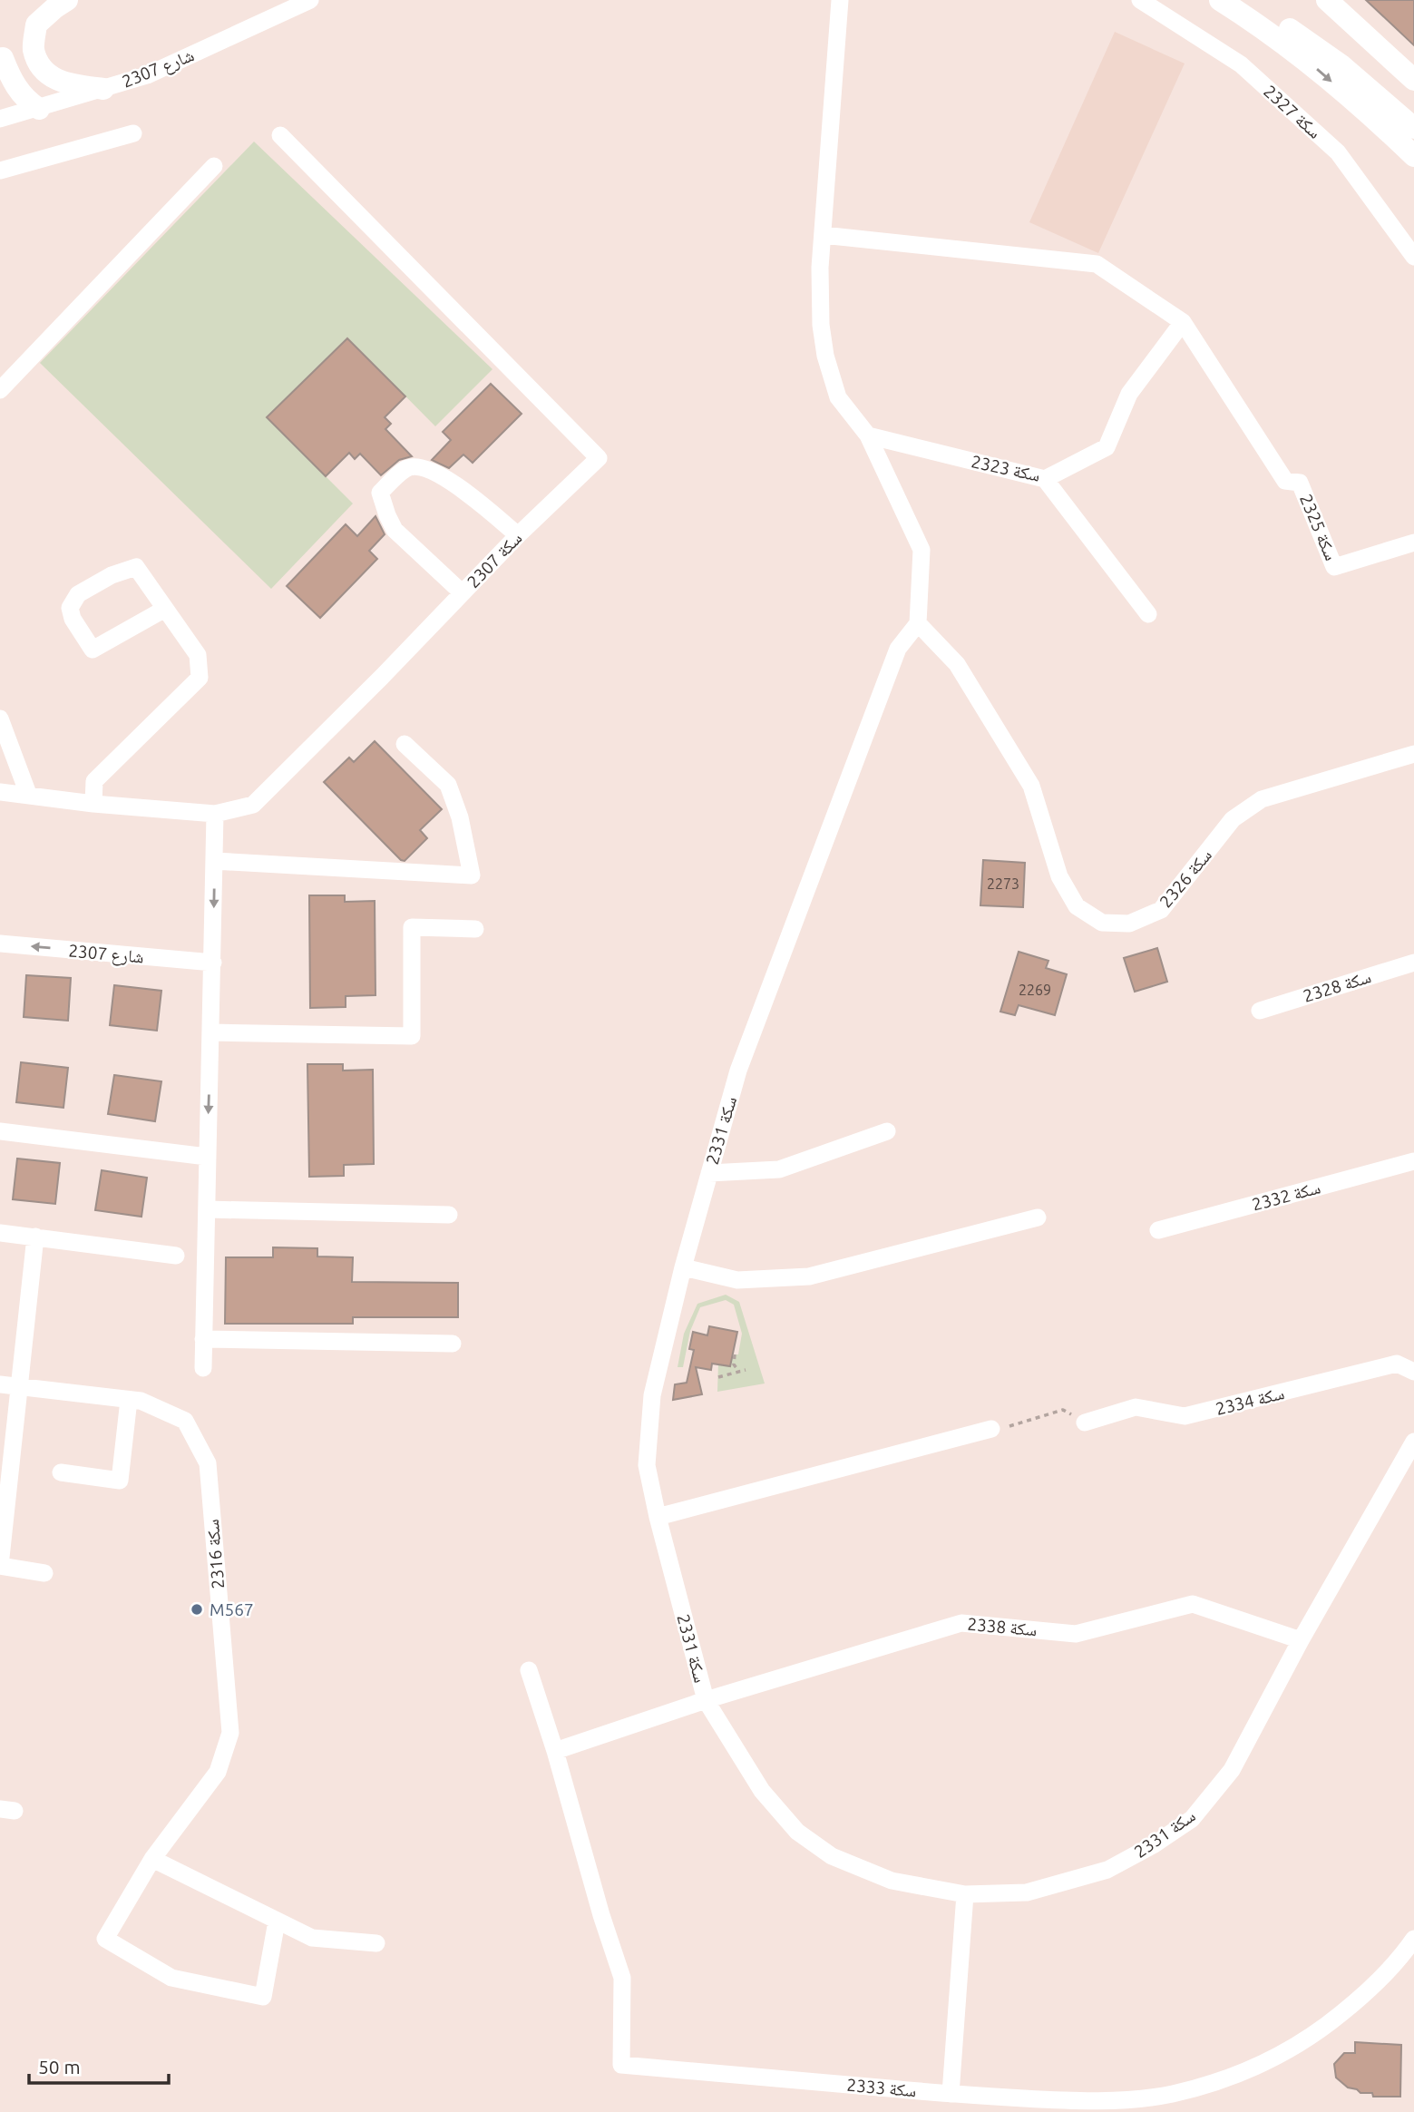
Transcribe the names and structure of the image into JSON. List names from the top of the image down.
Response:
{
  "streets": {
    "street": [
      "2307 شارع",
      "سكة 2327",
      "سكة 2323",
      "سكة 2325",
      "سكة 2307",
      "سكة 2326",
      "سكة 2328",
      "سكة 2331",
      "سكة 2332",
      "سكة 2334",
      "2316 سكة",
      "سكة 2338",
      "سكة 2333"
    ]
  },
  "crossings": [
    ["سكة 2323", "سكة 2325"],
    ["سكة 2326", "سكة 2331"],
    ["سكة 2331", "سكة 2338"]
  ],
  "one_way": ["2307 شارع"],
  "places": ["M567"],
  "house_numbers": ["2273", "2269"],
  "scale_bar": "50 m"
}
